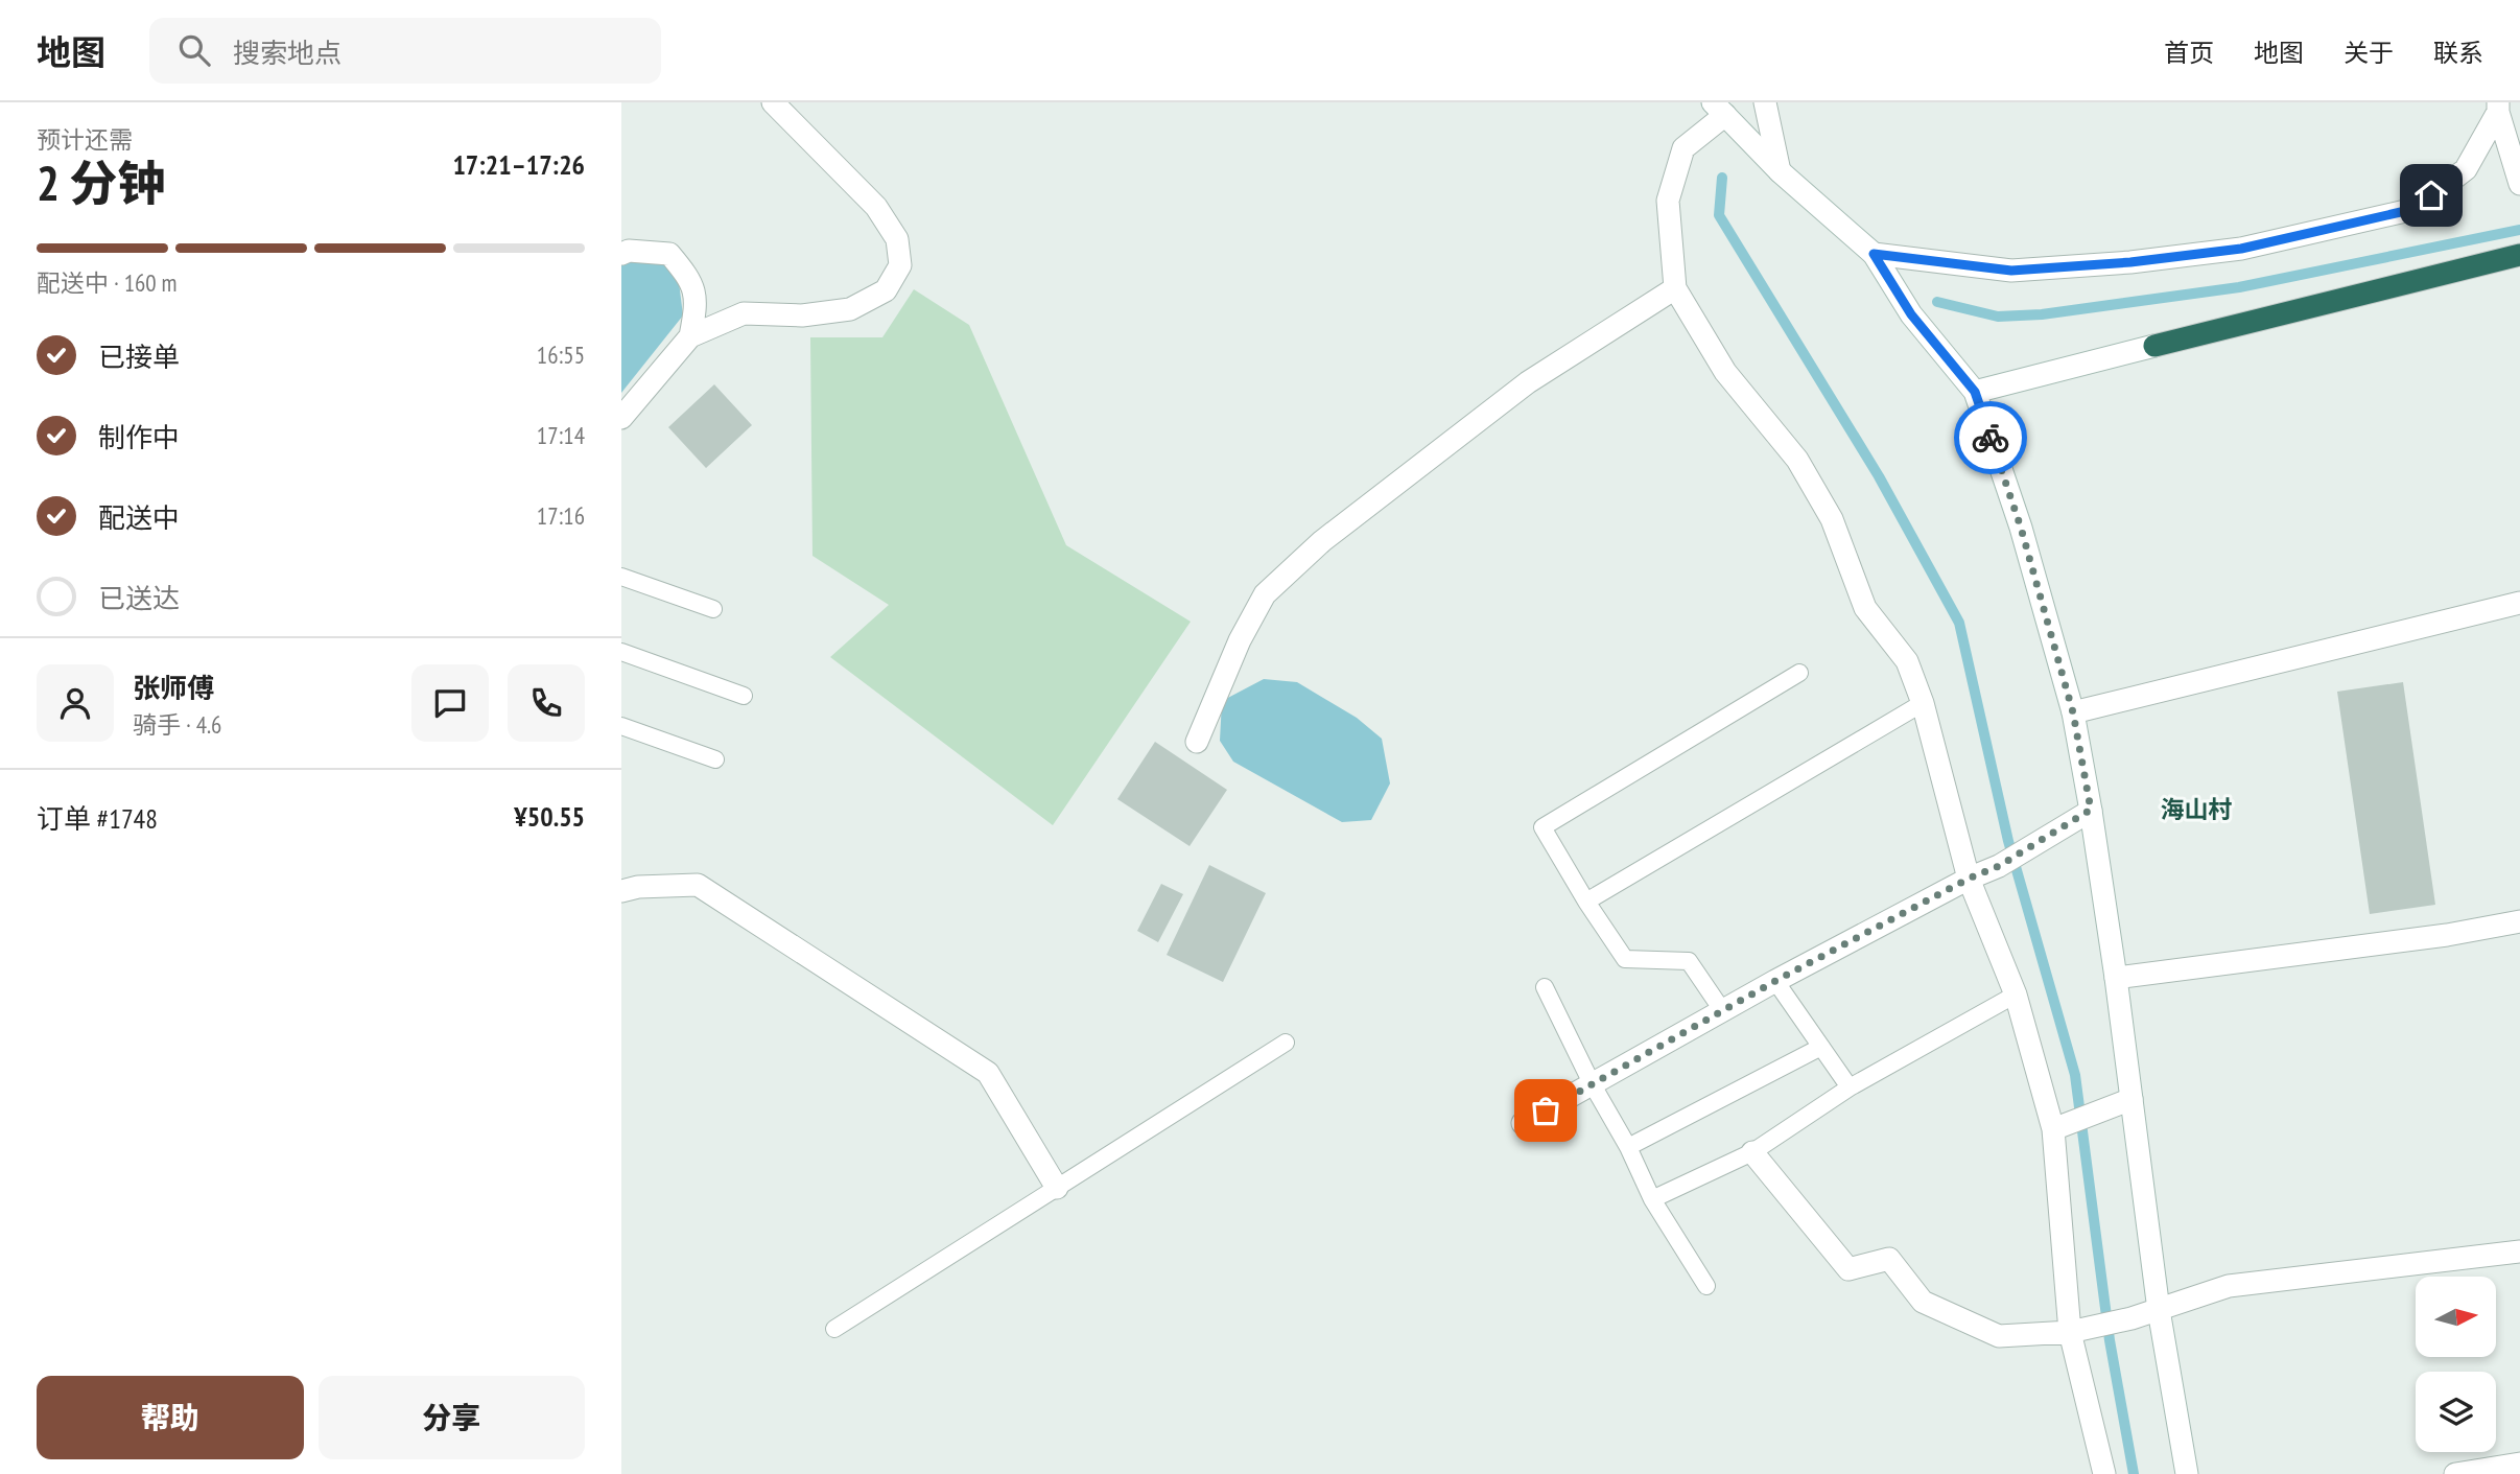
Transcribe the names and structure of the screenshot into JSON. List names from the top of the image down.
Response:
{
  "districts": ["海山村"],
  "north": "right",
  "page": {
    "header": "地图",
    "search": "搜索地点",
    "nav": [
      "首页",
      "地图",
      "关于",
      "联系"
    ],
    "heading": ["2 分钟", "预计还需", "17:21–17:26"],
    "panel": [
      "张师傅",
      "骑手 · 4.6",
      "订单 #1748",
      "¥50.55"
    ],
    "bar": "配送中 · 160 m",
    "list": [
      ["已接单", "16:55"],
      ["制作中", "17:14"],
      ["配送中", "17:16"],
      "已送达"
    ],
    "buttons": ["帮助", "分享"]
  }
}
